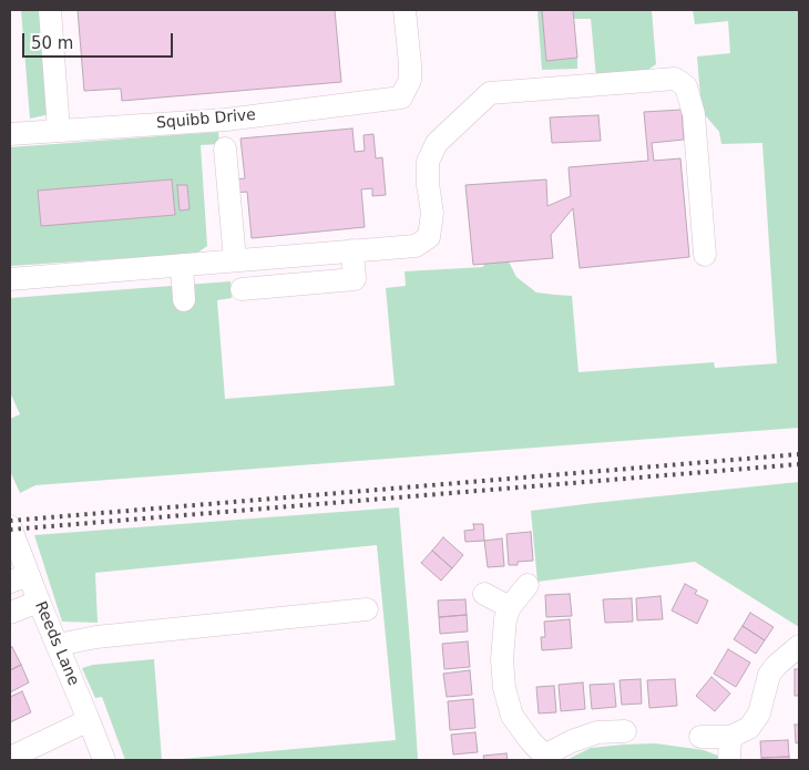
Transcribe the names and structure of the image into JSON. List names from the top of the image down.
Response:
{
  "streets": {
    "street": ["Squibb Drive", "Reeds Lane"]
  },
  "scale_bar": "50 m"
}
